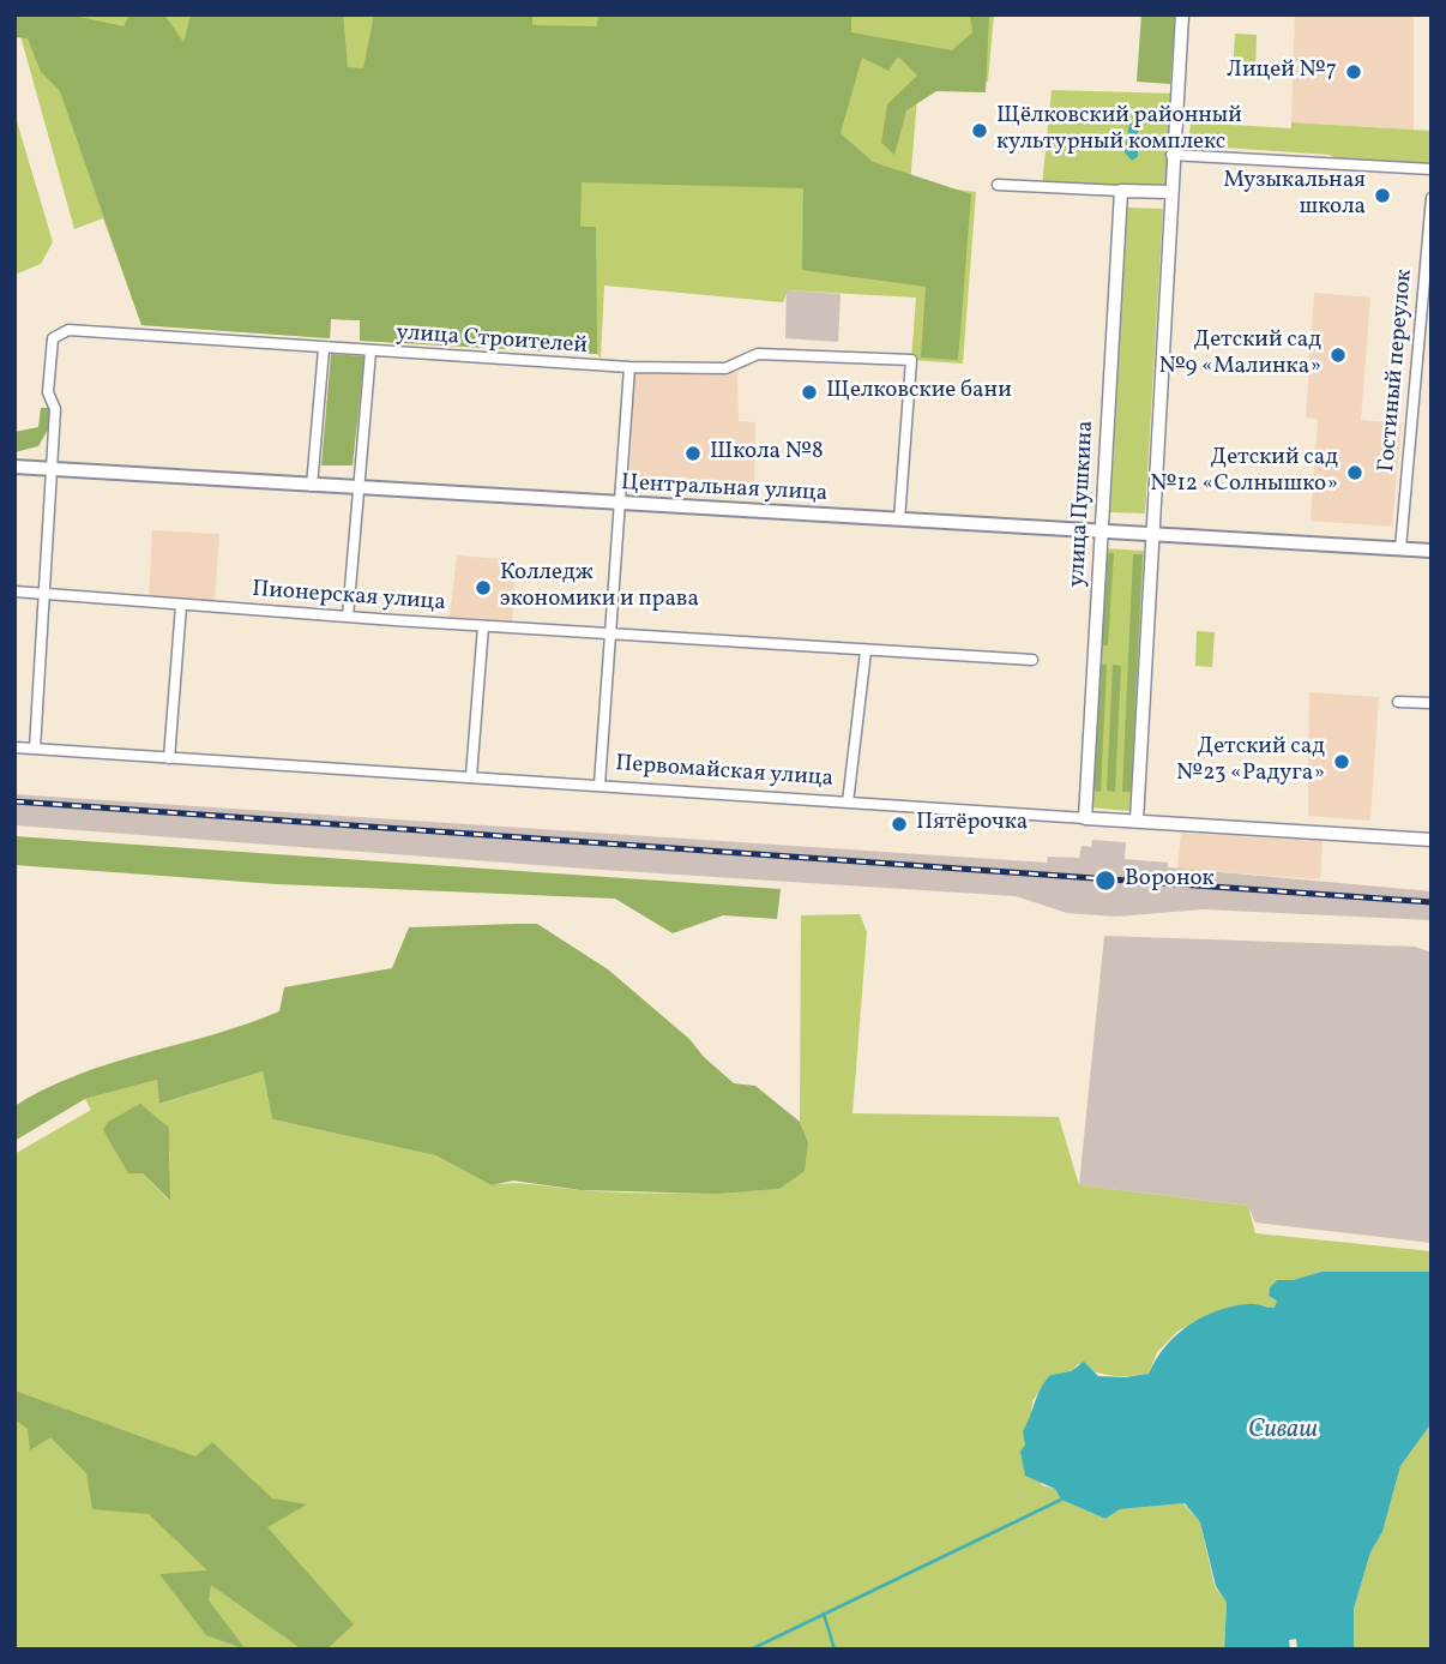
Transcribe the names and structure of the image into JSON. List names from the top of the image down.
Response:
{
  "streets": {
    "main road": ["Центральная улица"],
    "street": [
      "улица Строителей",
      "Гостиный переулок",
      "улица Пушкина",
      "Пионерская улица",
      "Первомайская улица"
    ]
  },
  "crossings": [
    ["улица Строителей", "Центральная улица"],
    ["Гостиный переулок", "Центральная улица"],
    ["Центральная улица", "улица Пушкина"],
    ["улица Пушкина", "Первомайская улица"]
  ],
  "water": ["Сиваш"],
  "places": [
    "Лицей №7",
    "Щёлковский районный культурный комплекс",
    "Музыкальная школа",
    "Детский сад №9 «Малинка»",
    "Щелковские бани",
    "Школа №8",
    "Детский сад №12 «Солнышко»",
    "Колледж экономики и права",
    "Детский сад №23 «Радуга»",
    "Пятёрочка",
    "Воронок"
  ]
}
